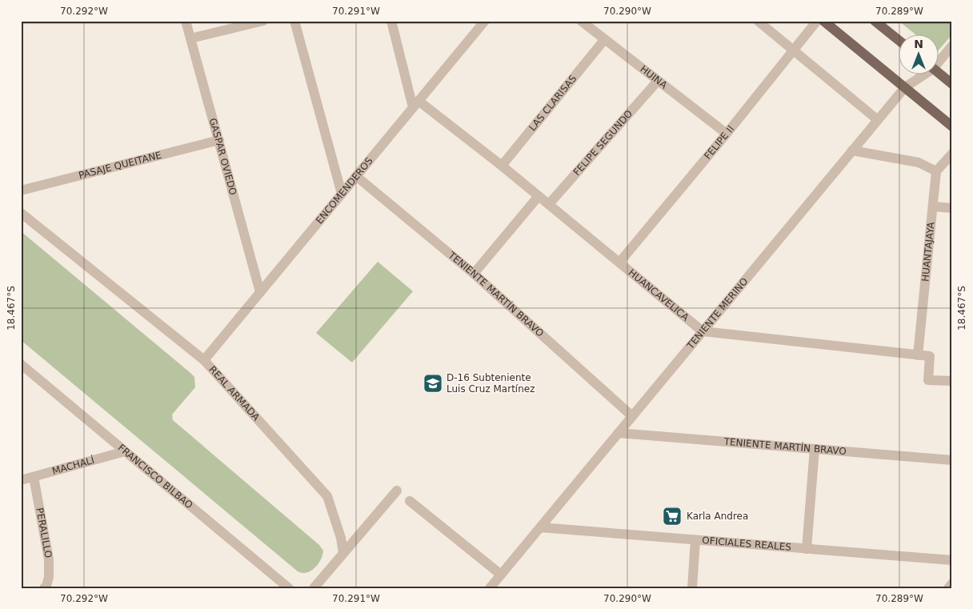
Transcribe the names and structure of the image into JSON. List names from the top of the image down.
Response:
{
  "streets": {
    "street": [
      "HUINA",
      "LAS CLARISAS",
      "FELIPE SEGUNDO",
      "FELIPE II",
      "GASPAR OVIEDO",
      "PASAJE QUEITANE",
      "ENCOMENDEROS",
      "HUANTAJAYA",
      "TENIENTE MARTÍN BRAVO",
      "HUANCAVELICA",
      "TENIENTE MERINO",
      "REAL ARMADA",
      "MACHALÍ",
      "FRANCISCO BILBAO",
      "PERALILLO",
      "OFICIALES REALES"
    ]
  },
  "crossings": [
    ["HUINA", "LAS CLARISAS"],
    ["HUINA", "FELIPE SEGUNDO"],
    ["HUINA", "FELIPE II"],
    ["LAS CLARISAS", "HUANCAVELICA"],
    ["FELIPE SEGUNDO", "HUANCAVELICA"],
    ["FELIPE II", "HUANCAVELICA"],
    ["GASPAR OVIEDO", "PASAJE QUEITANE"],
    ["GASPAR OVIEDO", "ENCOMENDEROS"],
    ["ENCOMENDEROS", "TENIENTE MARTÍN BRAVO"],
    ["ENCOMENDEROS", "HUANCAVELICA"],
    ["ENCOMENDEROS", "REAL ARMADA"],
    ["TENIENTE MARTÍN BRAVO", "TENIENTE MERINO"],
    ["HUANCAVELICA", "TENIENTE MERINO"],
    ["TENIENTE MERINO", "OFICIALES REALES"],
    ["MACHALÍ", "FRANCISCO BILBAO"],
    ["MACHALÍ", "PERALILLO"]
  ],
  "places": {
    "school or university": ["D-16 Subteniente Luis Cruz Martínez"],
    "supermarket": ["Karla Andrea"]
  },
  "north": "top",
  "coordinates": [
    "70.292°W",
    "70.291°W",
    "70.290°W",
    "70.289°W",
    "18.467°S"
  ]
}
